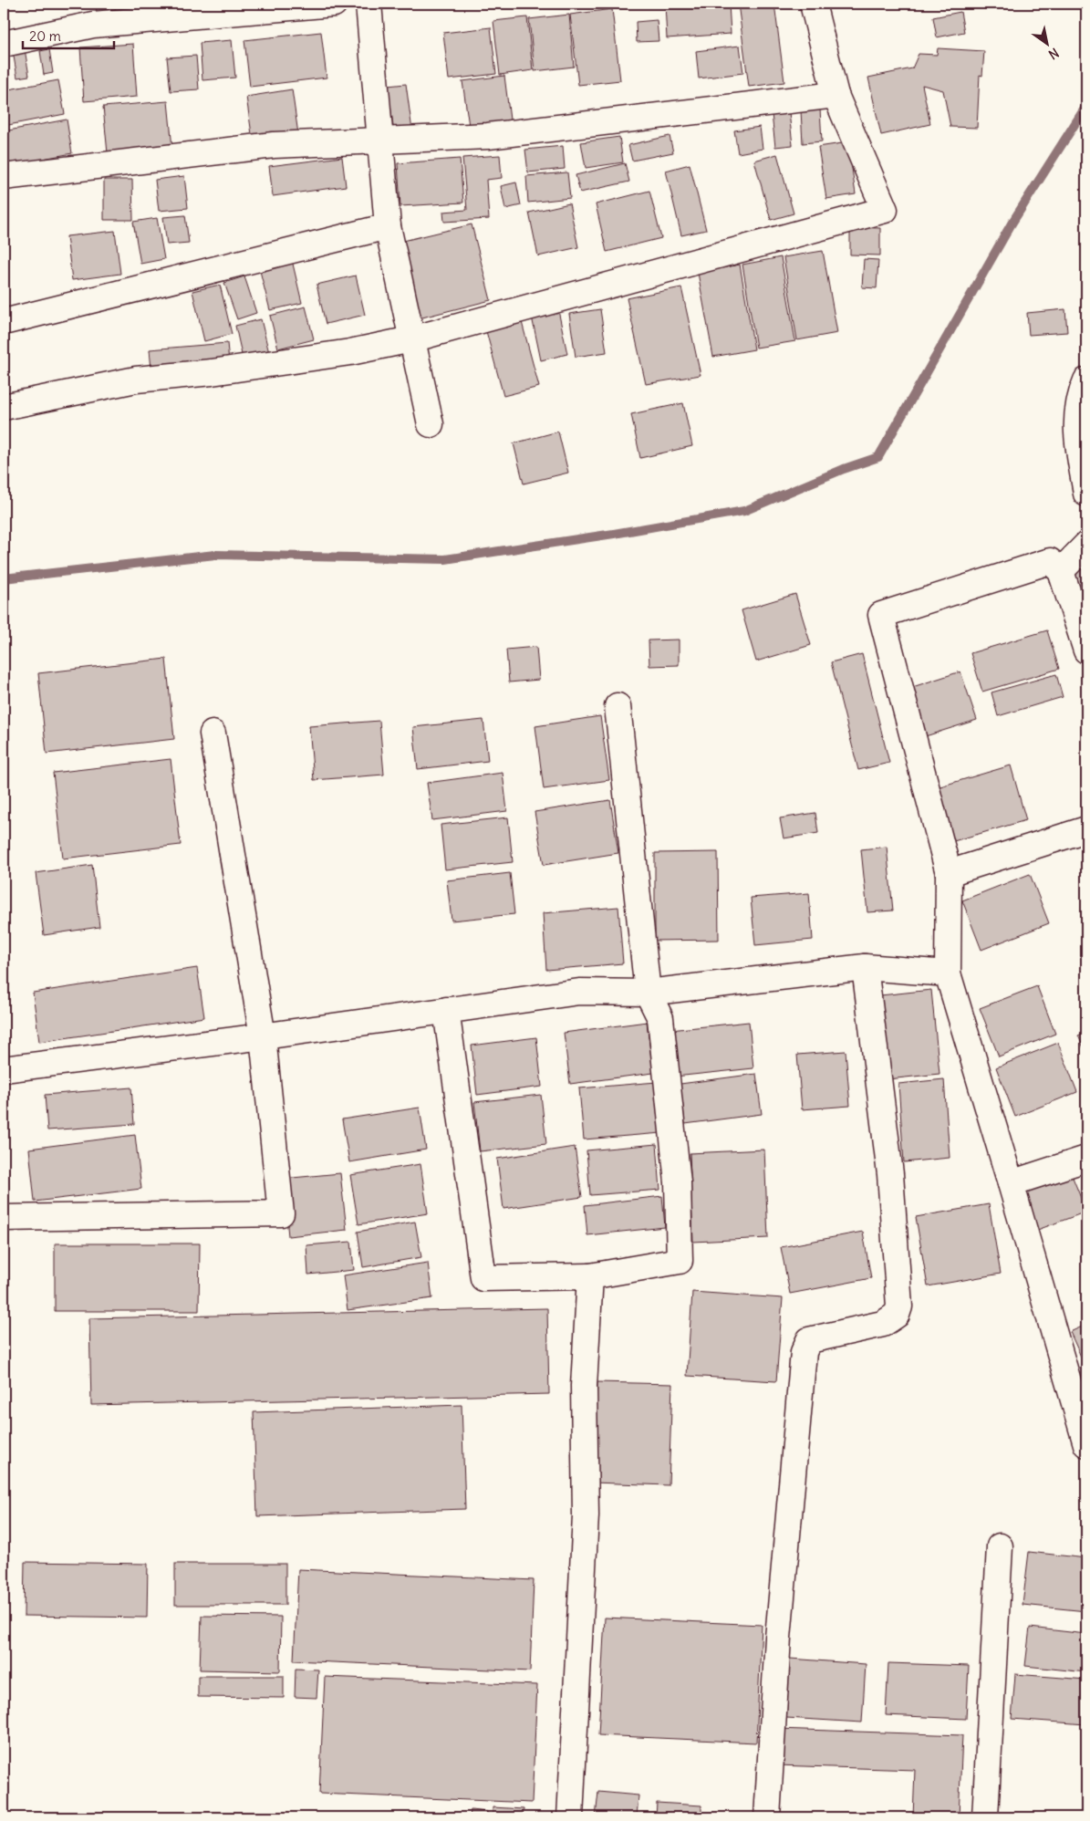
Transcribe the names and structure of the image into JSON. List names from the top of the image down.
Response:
{
  "scale_bar": "20 m",
  "north": "bottom right"
}
